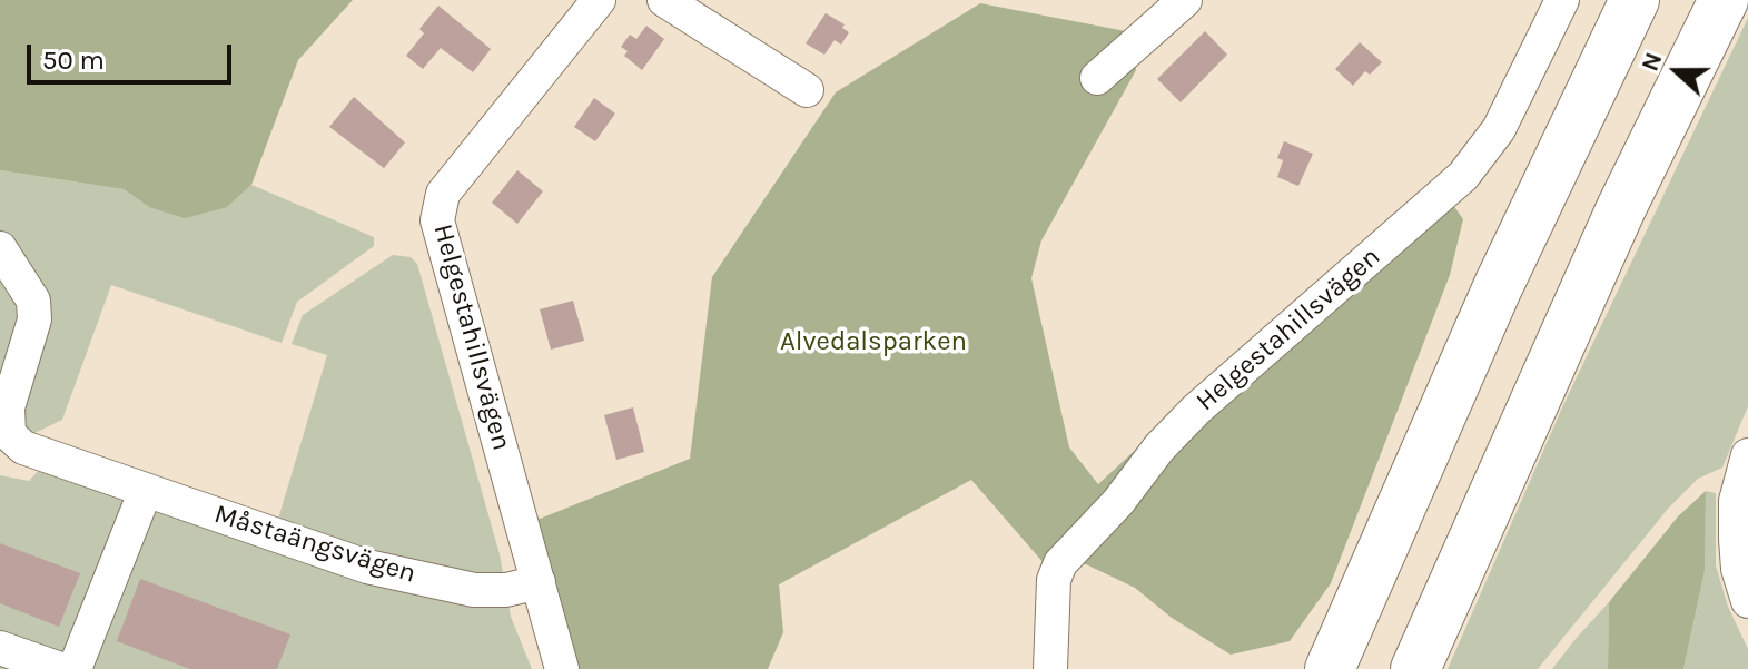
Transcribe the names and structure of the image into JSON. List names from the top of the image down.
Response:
{
  "streets": {
    "street": ["Helgestahillsvägen", "Måstaängsvägen"]
  },
  "crossings": [
    ["Helgestahillsvägen", "Måstaängsvägen"]
  ],
  "parks": ["Alvedalsparken"],
  "scale_bar": "50 m",
  "north": "left"
}
